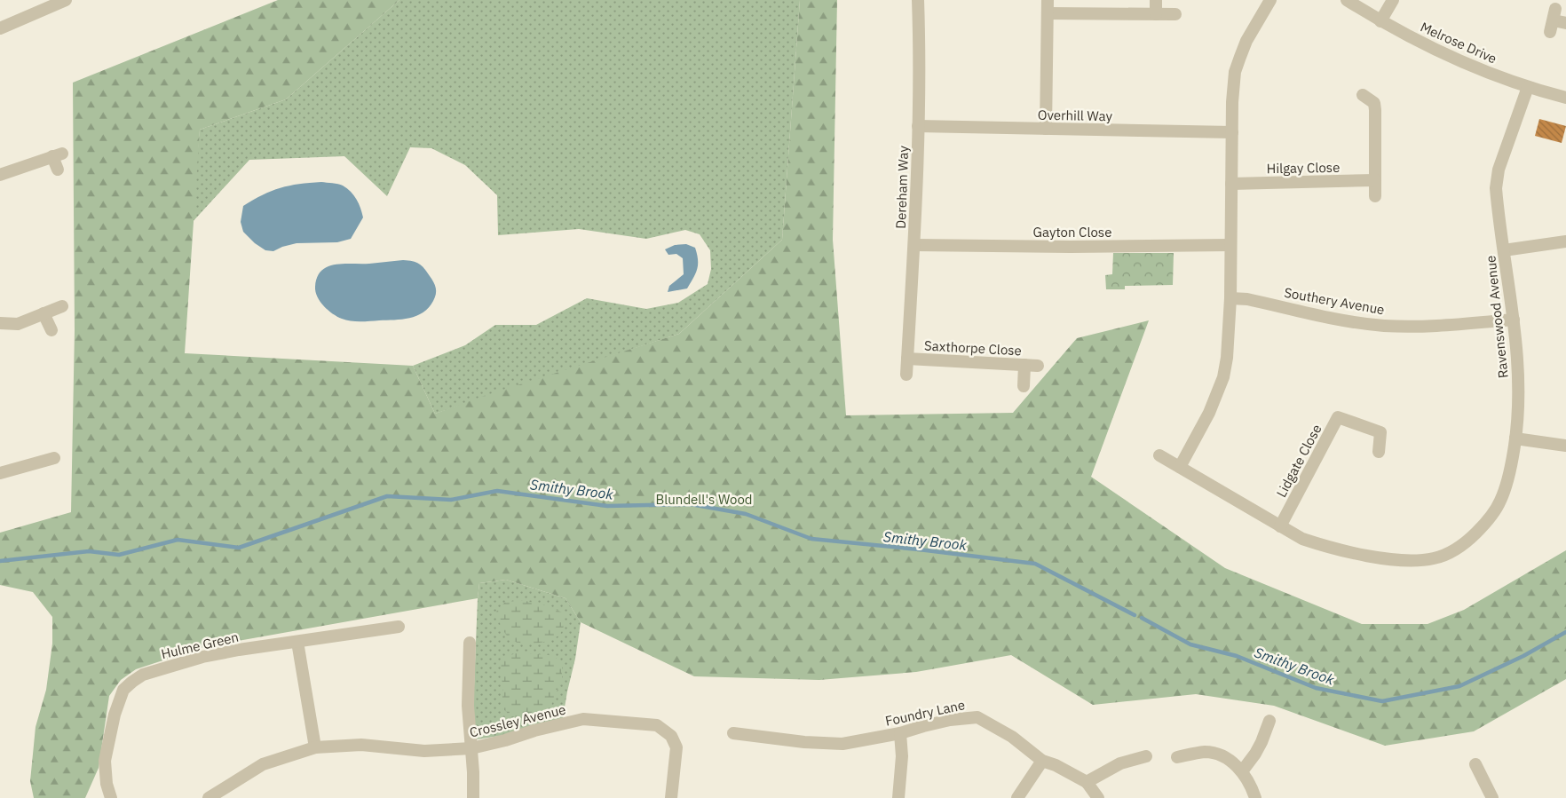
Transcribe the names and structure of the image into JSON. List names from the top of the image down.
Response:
{
  "streets": {
    "street": [
      "Melrose Drive",
      "Overhill Way",
      "Hilgay Close",
      "Dereham Way",
      "Gayton Close",
      "Southery Avenue",
      "Ravenswood Avenue",
      "Saxthorpe Close",
      "Lidgate Close",
      "Hulme Green",
      "Foundry Lane",
      "Crossley Avenue"
    ]
  },
  "crossings": [
    ["Melrose Drive", "Ravenswood Avenue"],
    ["Overhill Way", "Dereham Way"],
    ["Dereham Way", "Gayton Close"],
    ["Dereham Way", "Saxthorpe Close"],
    ["Southery Avenue", "Ravenswood Avenue"],
    ["Ravenswood Avenue", "Lidgate Close"]
  ],
  "water": ["Smithy Brook"],
  "parks": ["Blundell's Wood"]
}
